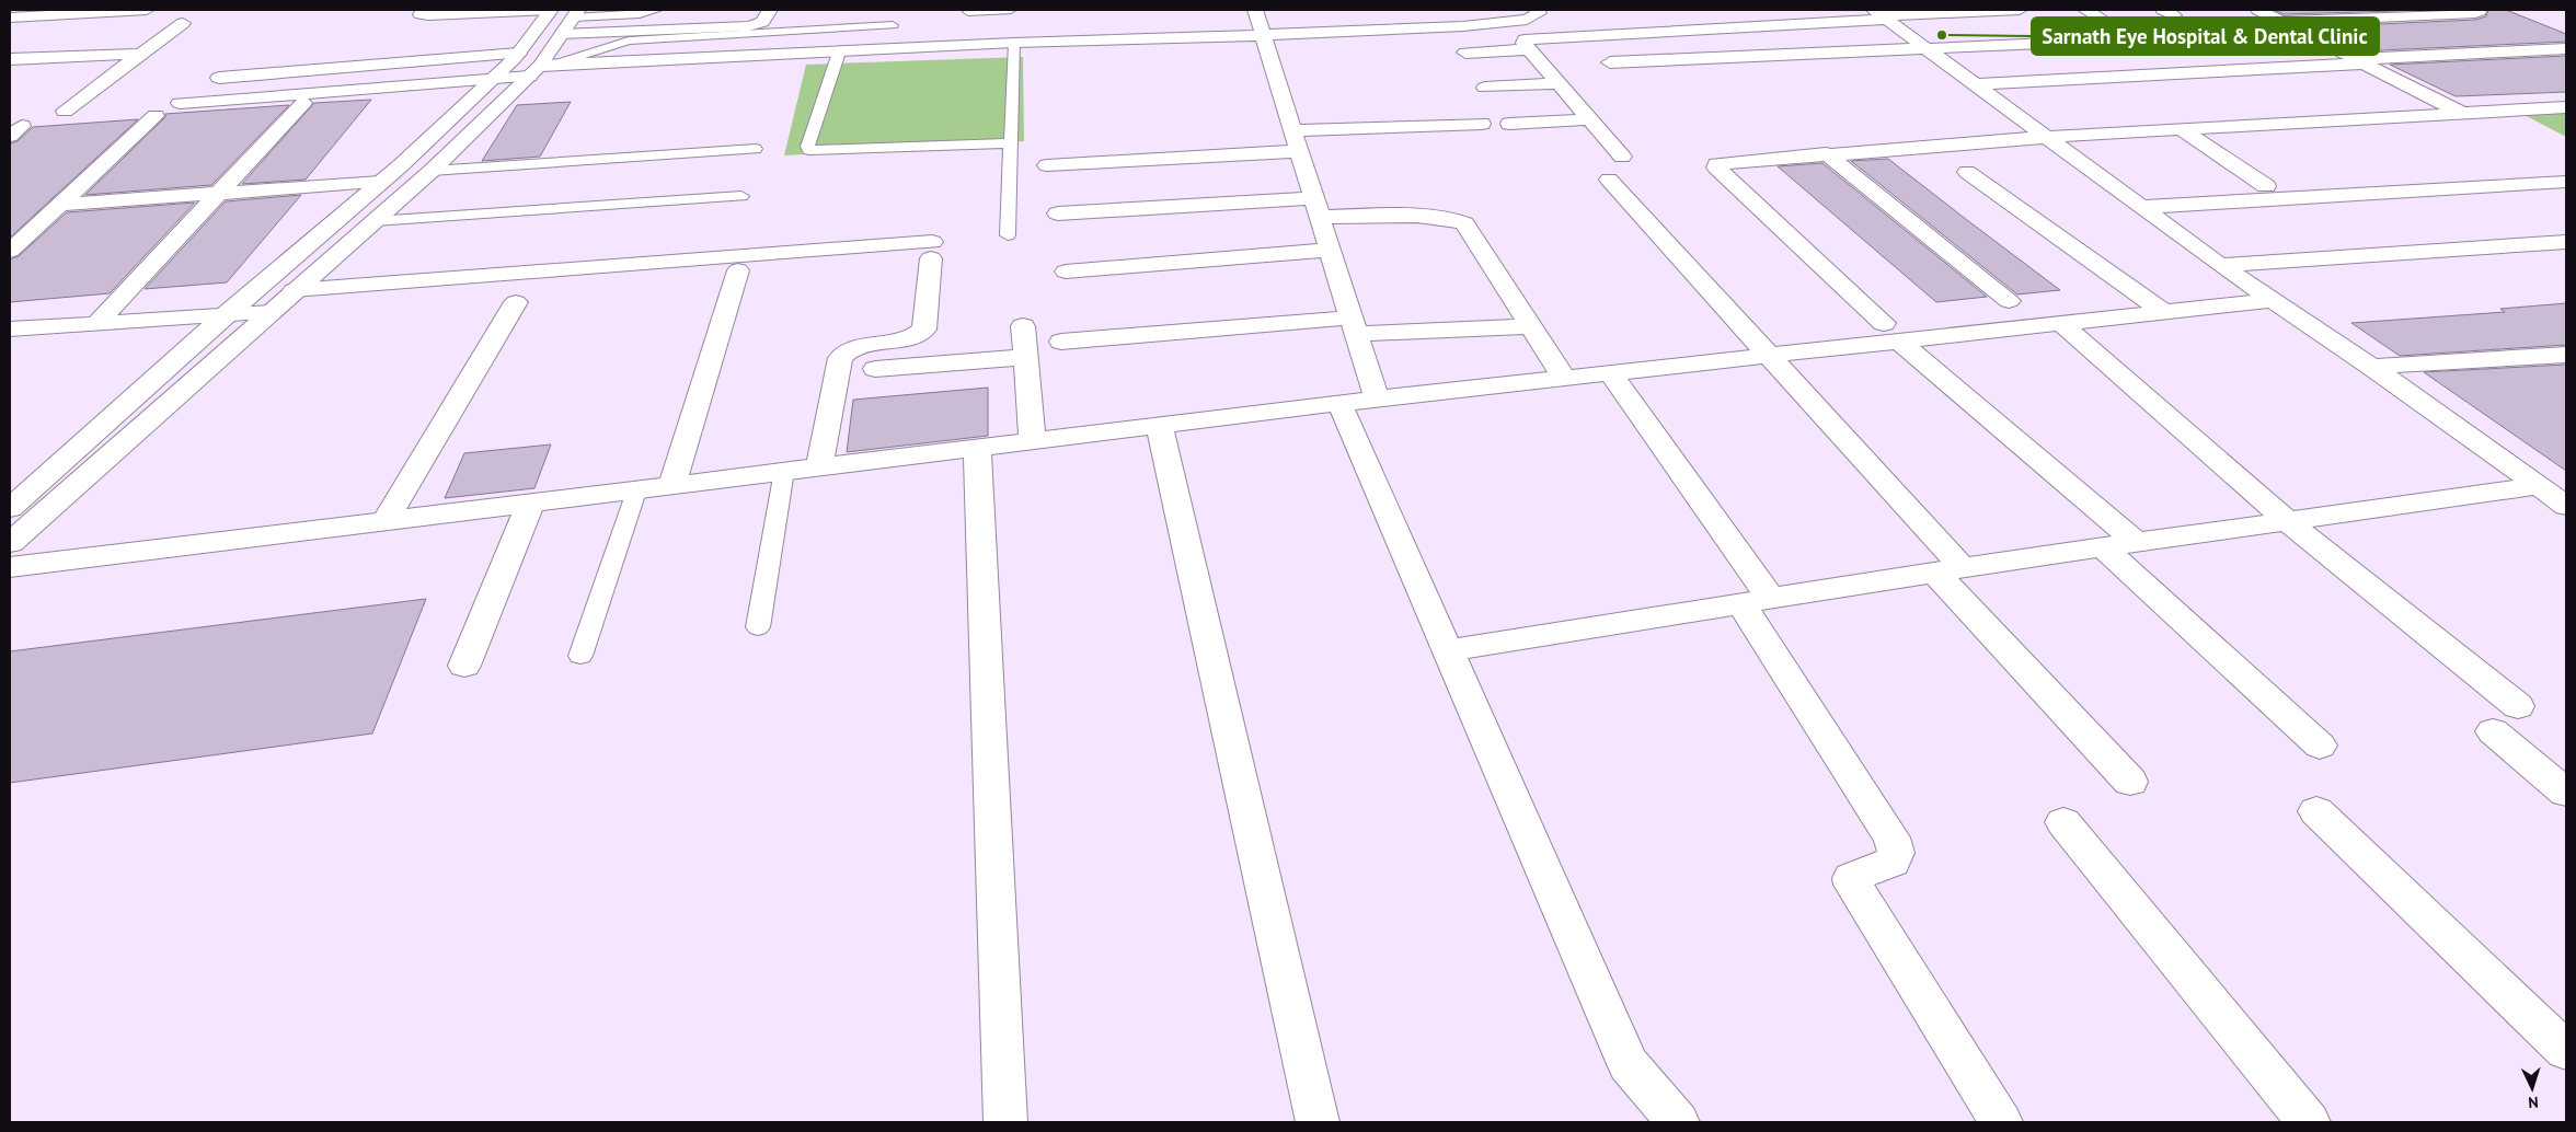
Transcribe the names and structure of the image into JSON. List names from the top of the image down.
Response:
{
  "places": ["Sarnath Eye Hospital & Dental Clinic"],
  "north": "bottom"
}
